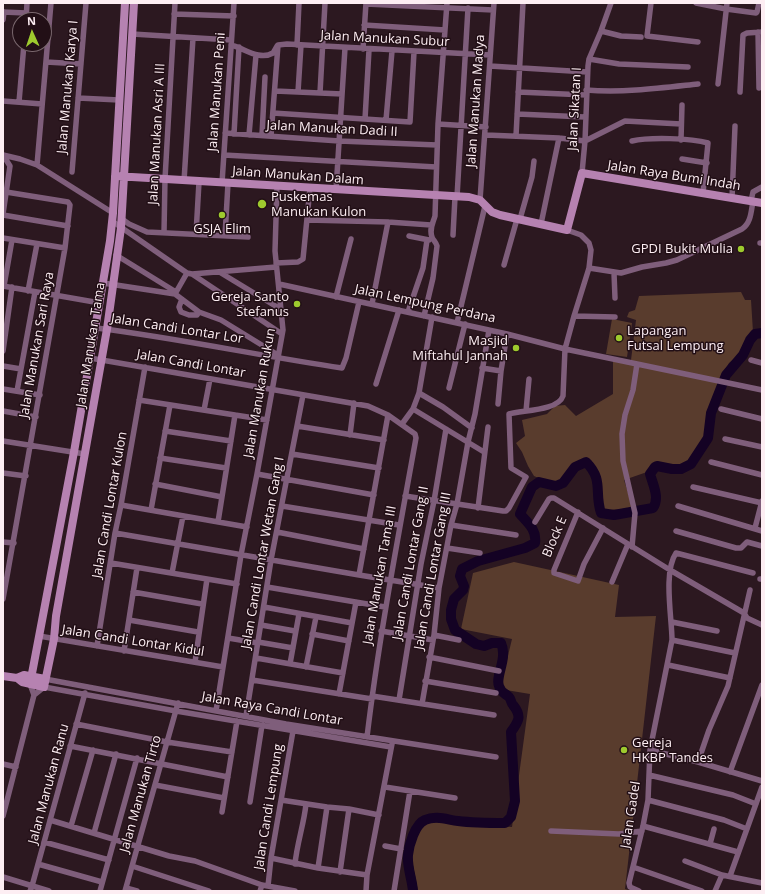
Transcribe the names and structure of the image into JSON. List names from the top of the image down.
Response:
{
  "streets": {
    "street": [
      "Jalan Manukan Subur",
      "Jalan Manukan Karya I",
      "Jalan Manukan Peni",
      "Jalan Manukan Madya",
      "Jalan Sikatan I",
      "Jalan Manukan Dadi II",
      "Jalan Manukan Asri A III",
      "Jalan Manukan Dalam",
      "Jalan Raya Bumi Indah",
      "Jalan Lempung Perdana",
      "Jalan Candi Lontar Lor",
      "Jalan Manukan Sari Raya",
      "Jalan Manukan Tama",
      "Jalan Candi Lontar",
      "Jalan Manukan Rukun",
      "Jalan Candi Lontar Kulon",
      "Block E",
      "Jalan Candi Lontar Wetan Gang I",
      "Jalan Candi Lontar Gang II",
      "Jalan Candi Lontar Gang III",
      "Jalan Manukan Tama III",
      "Jalan Candi Lontar Kidul",
      "Jalan Raya Candi Lontar",
      "Jalan Manukan Ranu",
      "Jalan Manukan Tirto",
      "Jalan Candi Lempung",
      "Jalan Gadel"
    ]
  },
  "crossings": [
    ["Jalan Manukan Subur", "Jalan Manukan Madya"],
    ["Jalan Manukan Peni", "Jalan Manukan Dadi II"],
    ["Jalan Manukan Peni", "Jalan Manukan Dalam"],
    ["Jalan Manukan Madya", "Jalan Manukan Dalam"],
    ["Jalan Manukan Madya", "Jalan Lempung Perdana"],
    ["Jalan Sikatan I", "Jalan Raya Bumi Indah"],
    ["Jalan Manukan Asri A III", "Jalan Manukan Dalam"],
    ["Jalan Manukan Dalam", "Jalan Manukan Tama"],
    ["Jalan Manukan Dalam", "Jalan Manukan Rukun"],
    ["Jalan Lempung Perdana", "Jalan Candi Lontar Lor"],
    ["Jalan Lempung Perdana", "Jalan Manukan Rukun"],
    ["Jalan Lempung Perdana", "Jalan Candi Lontar Gang III"],
    ["Jalan Candi Lontar Lor", "Jalan Manukan Tama"],
    ["Jalan Candi Lontar Lor", "Jalan Manukan Rukun"],
    ["Jalan Manukan Tama", "Jalan Candi Lontar"],
    ["Jalan Manukan Tama", "Jalan Candi Lontar Kidul"],
    ["Jalan Manukan Tama", "Jalan Raya Candi Lontar"],
    ["Jalan Candi Lontar", "Jalan Manukan Rukun"],
    ["Jalan Candi Lontar", "Jalan Candi Lontar Kulon"],
    ["Jalan Candi Lontar", "Jalan Candi Lontar Wetan Gang I"],
    ["Jalan Candi Lontar", "Jalan Manukan Tama III"],
    ["Jalan Manukan Rukun", "Jalan Candi Lontar Kidul"],
    ["Jalan Manukan Rukun", "Jalan Raya Candi Lontar"],
    ["Jalan Candi Lontar Kulon", "Jalan Candi Lontar Kidul"],
    ["Jalan Candi Lontar Wetan Gang I", "Jalan Raya Candi Lontar"],
    ["Jalan Manukan Tama III", "Jalan Raya Candi Lontar"],
    ["Jalan Raya Candi Lontar", "Jalan Manukan Ranu"],
    ["Jalan Raya Candi Lontar", "Jalan Manukan Tirto"],
    ["Jalan Raya Candi Lontar", "Jalan Candi Lempung"]
  ],
  "places": [
    "Puskemas Manukan Kulon",
    "GSJA Elim",
    "GPDI Bukit Mulia",
    "Gereja Santo Stefanus",
    "Lapangan Futsal Lempung",
    "Masjid Miftahul Jannah",
    "Gereja HKBP Tandes"
  ],
  "north": "top"
}
